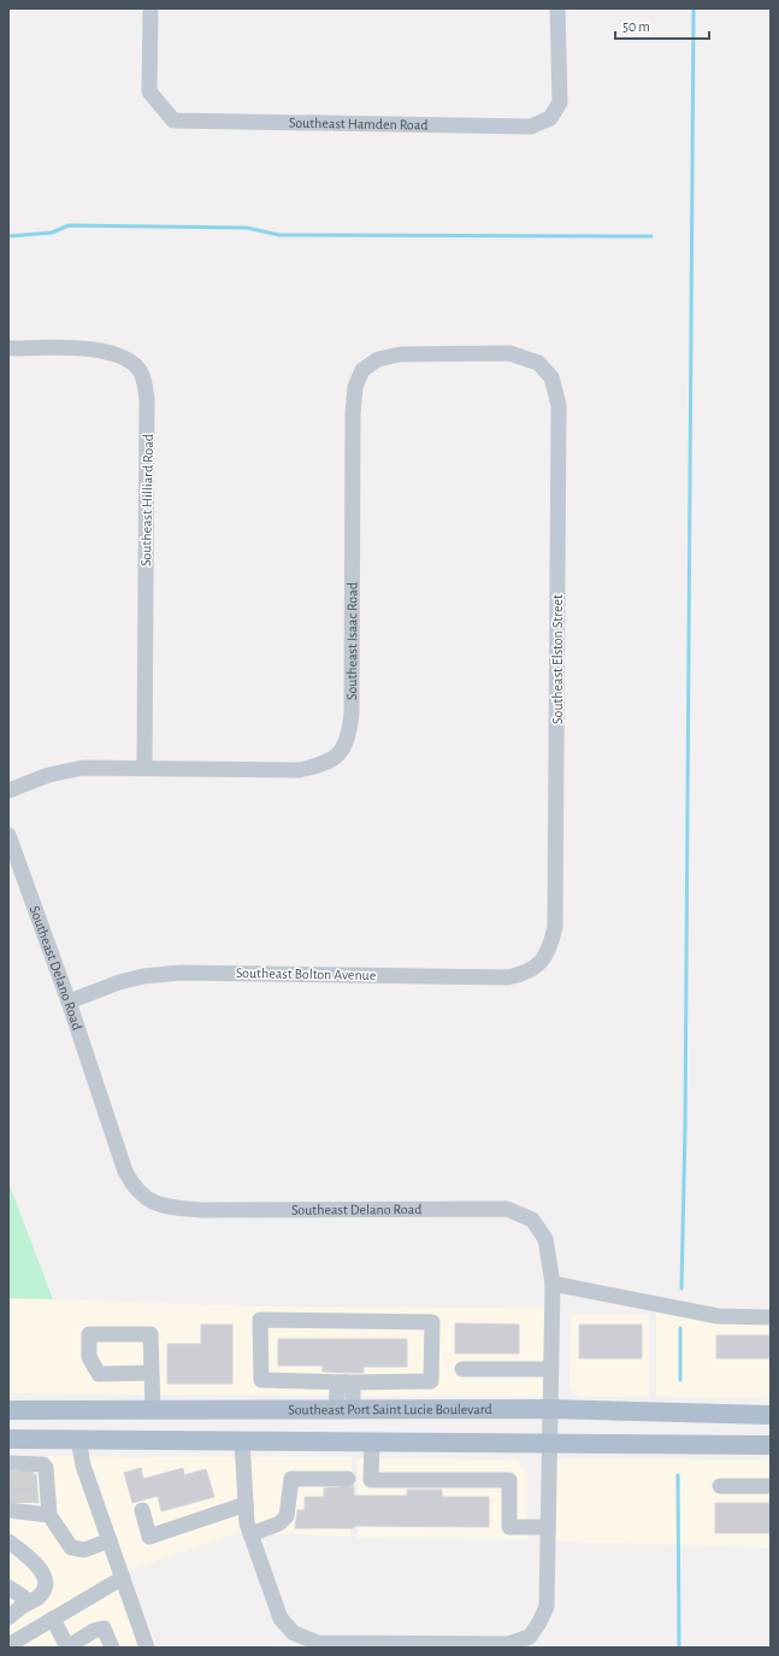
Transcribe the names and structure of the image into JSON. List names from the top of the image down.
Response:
{
  "streets": {
    "main road": ["Southeast Port Saint Lucie Boulevard"],
    "street": [
      "Southeast Hamden Road",
      "Southeast Hilliard Road",
      "Southeast Isaac Road",
      "Southeast Elston Street",
      "Southeast Delano Road",
      "Southeast Bolton Avenue"
    ]
  },
  "crossings": [
    ["Southeast Hilliard Road", "Southeast Isaac Road"],
    ["Southeast Isaac Road", "Southeast Elston Street"],
    ["Southeast Elston Street", "Southeast Bolton Avenue"],
    ["Southeast Delano Road", "Southeast Bolton Avenue"],
    ["Southeast Delano Road", "Southeast Port Saint Lucie Boulevard"]
  ],
  "scale_bar": "50 m"
}
